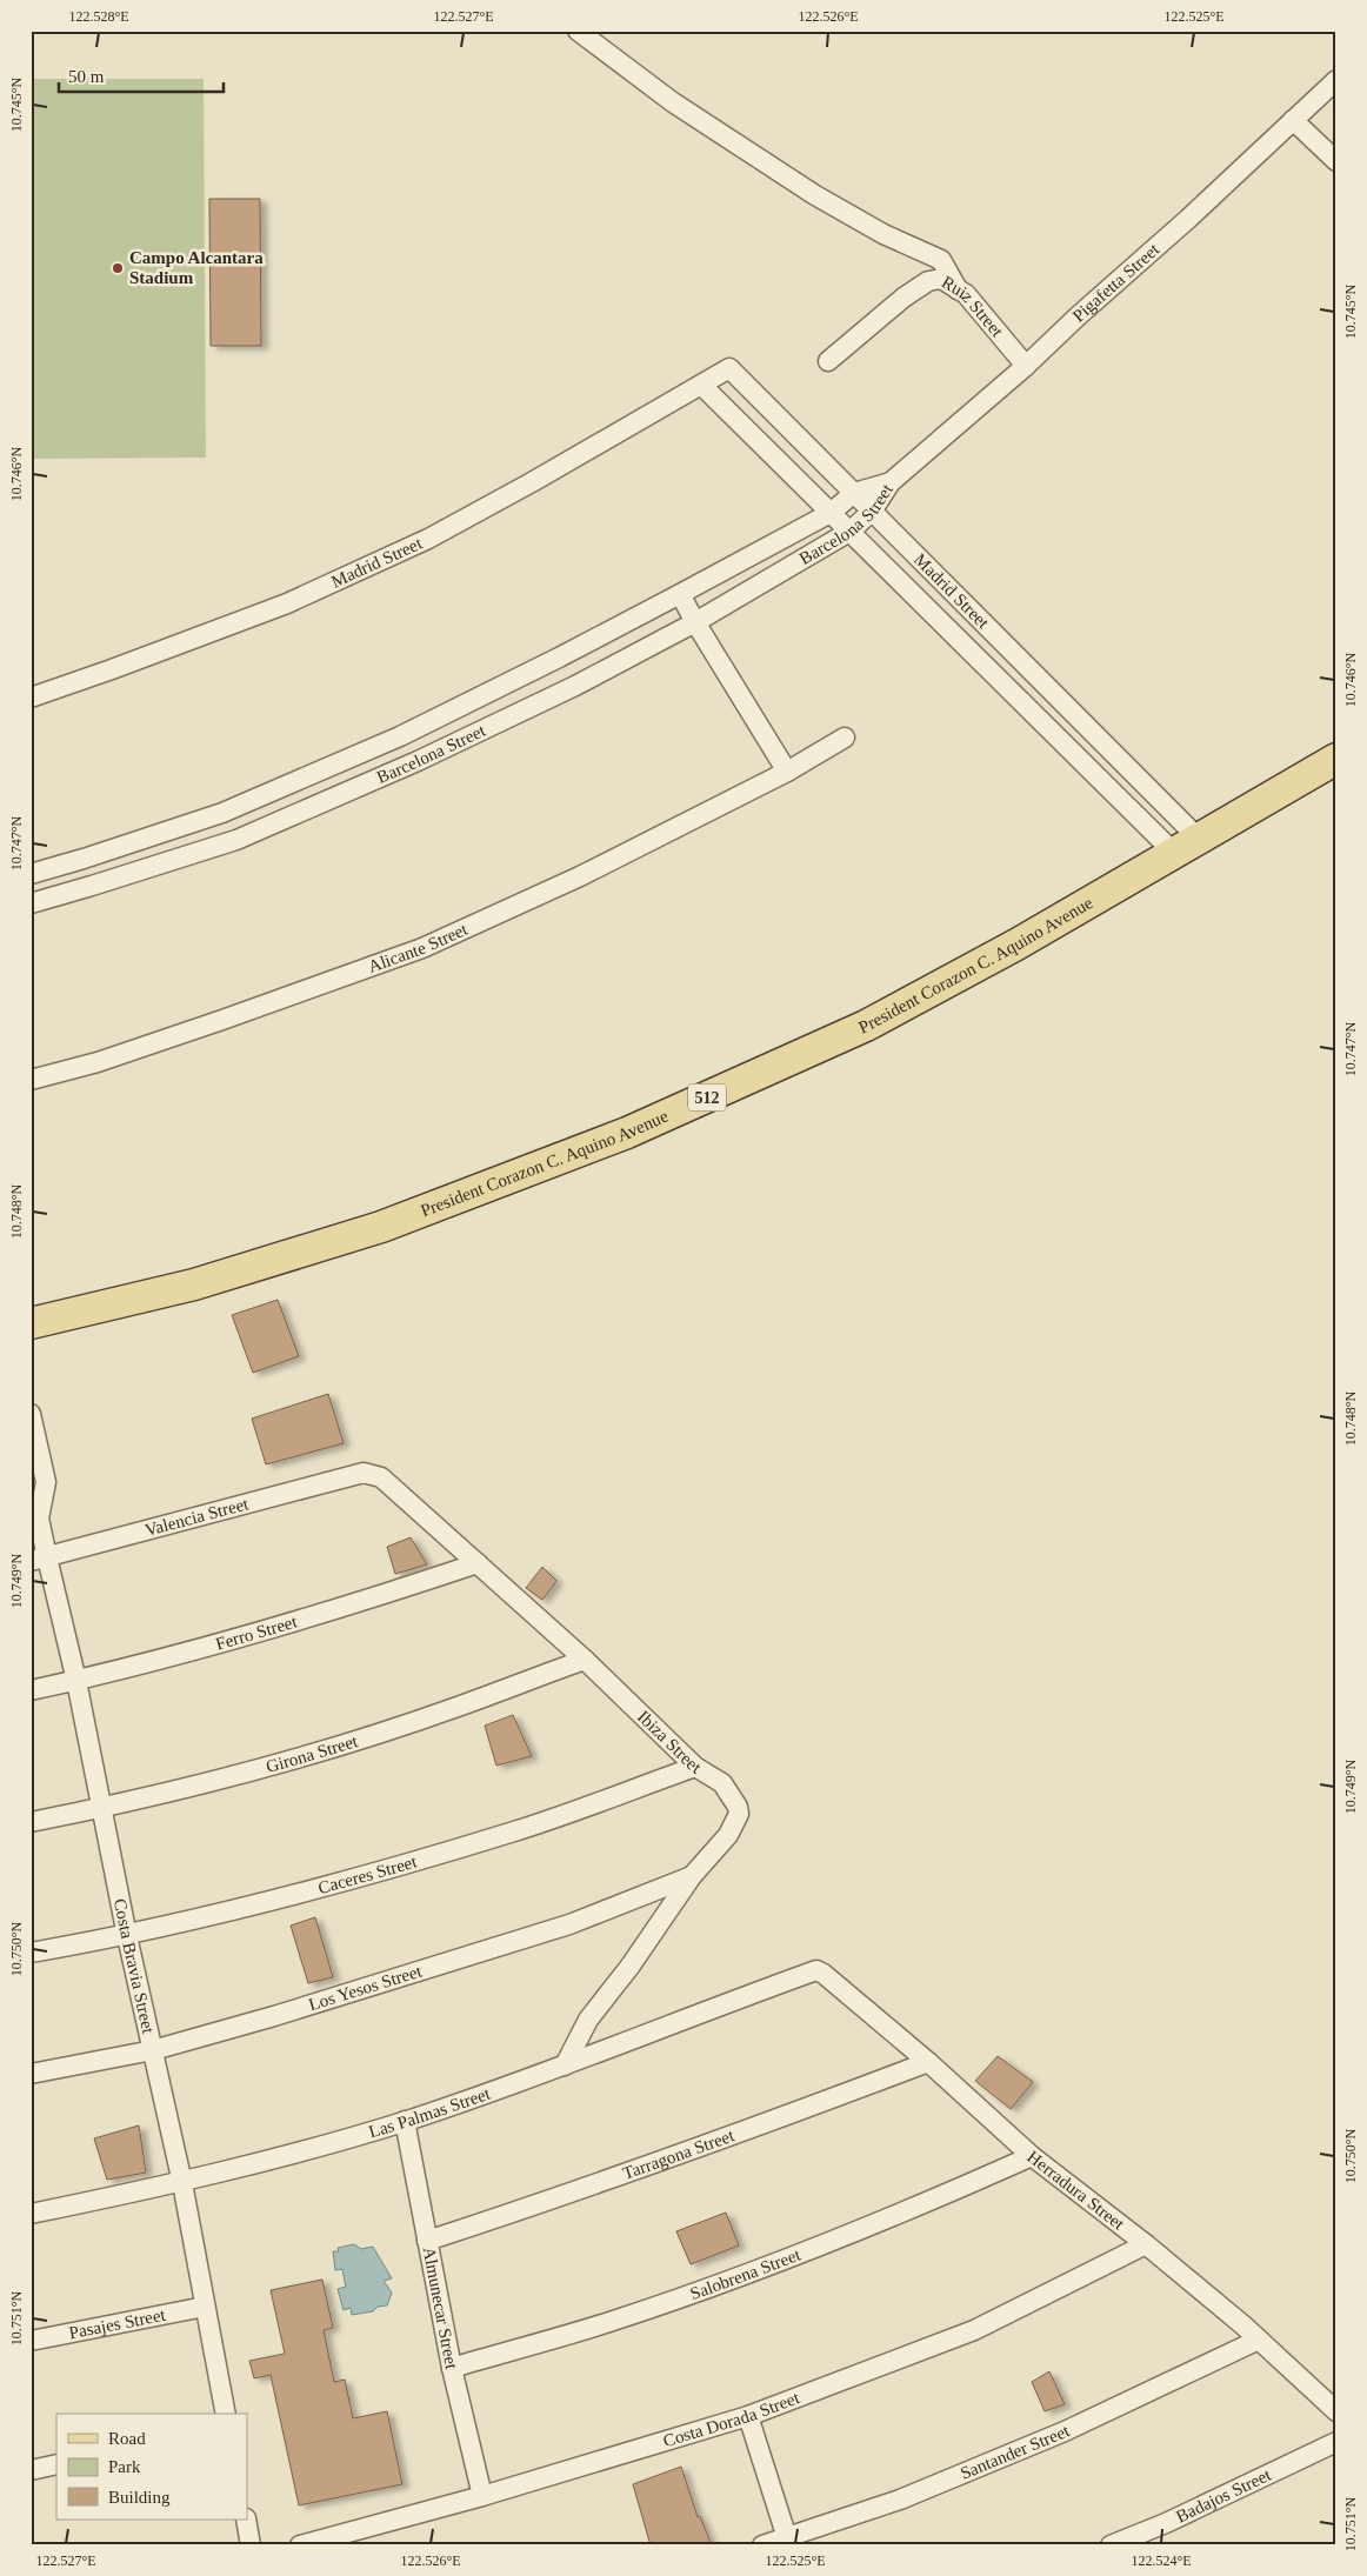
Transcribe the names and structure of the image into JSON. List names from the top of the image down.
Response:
{
  "streets": {
    "main road": ["President Corazon C. Aquino Avenue", "512"],
    "street": [
      "Pigafetta Street",
      "Ruiz Street",
      "Barcelona Street",
      "Madrid Street",
      "Alicante Street",
      "Valencia Street",
      "Ferro Street",
      "Ibiza Street",
      "Girona Street",
      "Caceres Street",
      "Costa Bravia Street",
      "Los Yesos Street",
      "Las Palmas Street",
      "Tarragona Street",
      "Herradura Street",
      "Salobrena Street",
      "Almunecar Street",
      "Pasajes Street",
      "Costa Dorada Street",
      "Santander Street",
      "Badajos Street"
    ]
  },
  "crossings": [
    ["Pigafetta Street", "Ruiz Street"],
    ["Pigafetta Street", "Barcelona Street"],
    ["Barcelona Street", "Madrid Street"],
    ["Madrid Street", "President Corazon C. Aquino Avenue"],
    ["Valencia Street", "Ibiza Street"],
    ["Valencia Street", "Costa Bravia Street"],
    ["Ferro Street", "Ibiza Street"],
    ["Ferro Street", "Costa Bravia Street"],
    ["Ibiza Street", "Girona Street"],
    ["Ibiza Street", "Caceres Street"],
    ["Ibiza Street", "Los Yesos Street"],
    ["Ibiza Street", "Las Palmas Street"],
    ["Girona Street", "Costa Bravia Street"],
    ["Caceres Street", "Costa Bravia Street"],
    ["Costa Bravia Street", "Los Yesos Street"],
    ["Costa Bravia Street", "Las Palmas Street"],
    ["Costa Bravia Street", "Pasajes Street"],
    ["Las Palmas Street", "Herradura Street"],
    ["Las Palmas Street", "Almunecar Street"],
    ["Tarragona Street", "Herradura Street"],
    ["Tarragona Street", "Almunecar Street"],
    ["Herradura Street", "Salobrena Street"],
    ["Herradura Street", "Costa Dorada Street"],
    ["Herradura Street", "Santander Street"],
    ["Salobrena Street", "Almunecar Street"],
    ["Almunecar Street", "Costa Dorada Street"]
  ],
  "places": ["Campo Alcantara Stadium"],
  "legend": ["Road", "Park", "Building"],
  "scale_bar": "50 m",
  "coordinates": [
    "122.528°E",
    "122.527°E",
    "122.526°E",
    "122.525°E",
    "10.745°N",
    "10.746°N",
    "10.747°N",
    "10.748°N",
    "10.749°N",
    "10.750°N",
    "10.751°N",
    "122.524°E"
  ]
}
